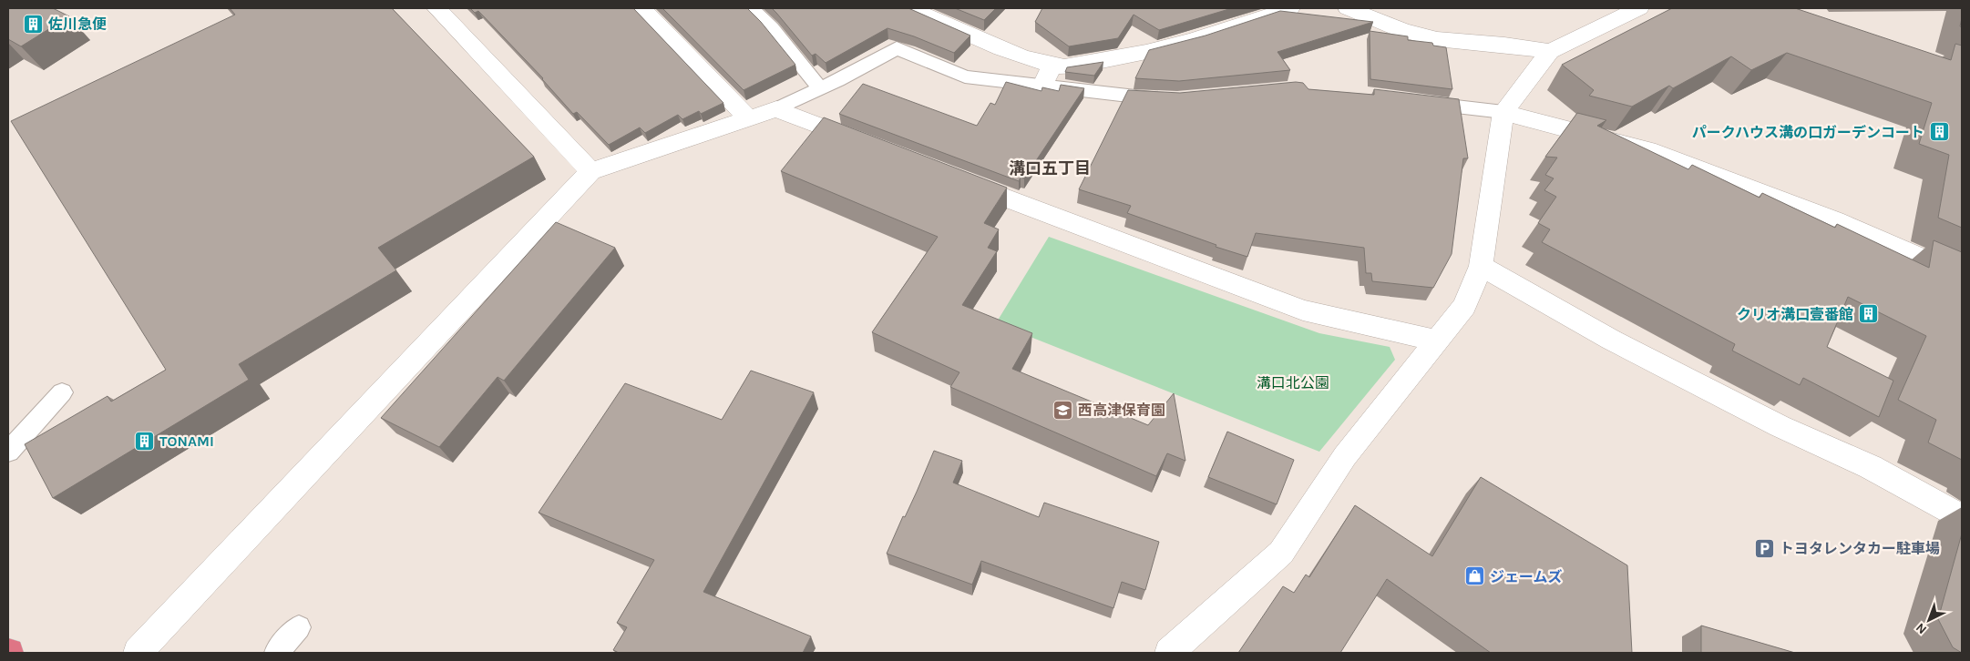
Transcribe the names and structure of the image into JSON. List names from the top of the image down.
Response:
{
  "districts": ["溝口五丁目"],
  "parks": ["溝口北公園"],
  "places": {
    "building": [
      "佐川急便",
      "パークハウス溝の口ガーデンコート",
      "クリオ溝口壹番館",
      "TONAMI"
    ],
    "school or university": ["西高津保育園"],
    "parking": ["トヨタレンタカー駐車場"],
    "shop": ["ジェームズ"]
  },
  "north": "bottom left"
}
